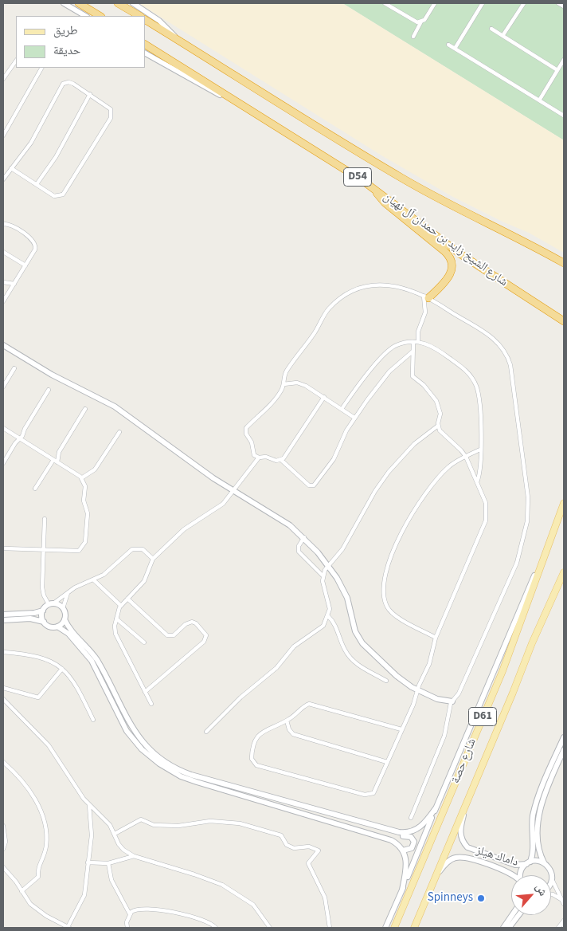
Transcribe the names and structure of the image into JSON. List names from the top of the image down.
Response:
{
  "streets": {
    "highway": ["D54", "شارع الشيخ زايد بن حمدان آل نهيان"],
    "main road": ["D61", "شارع حصة"],
    "street": ["داماك هيلز"]
  },
  "crossings": [
    ["شارع حصة", "داماك هيلز"]
  ],
  "places": ["Spinneys"],
  "legend": ["طريق", "حديقة"],
  "north": "top right"
}
